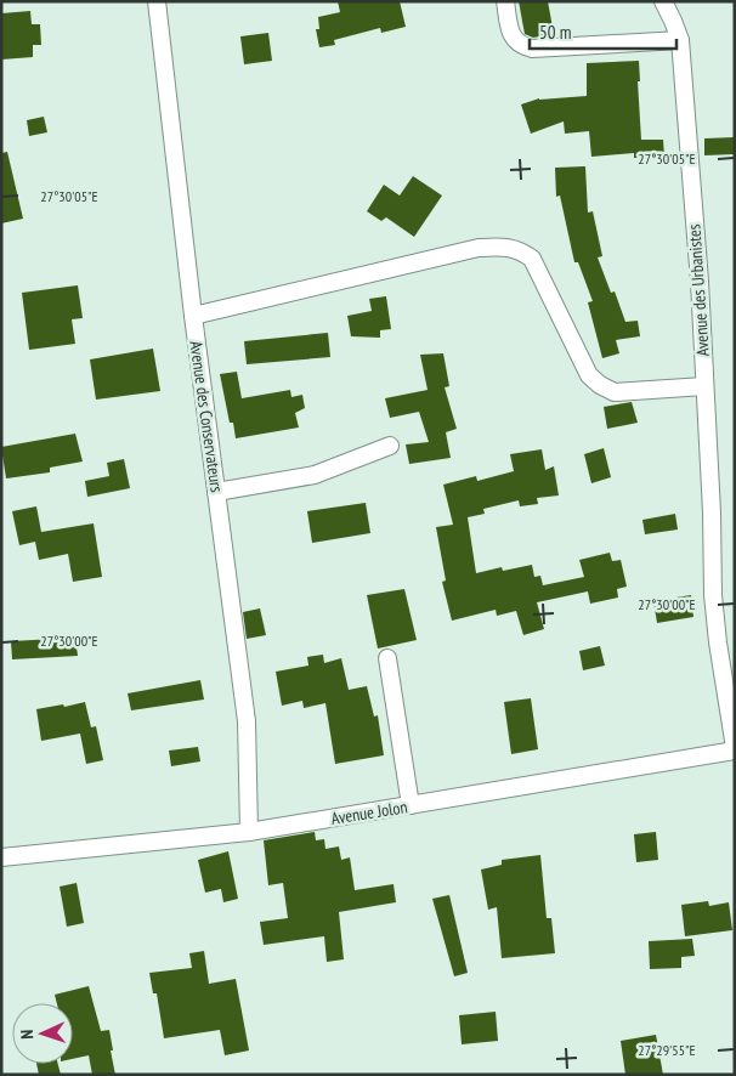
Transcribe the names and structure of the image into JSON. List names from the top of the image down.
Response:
{
  "streets": {
    "street": ["Avenue des Urbanistes", "Avenue des Conservateurs", "Avenue Jolon"]
  },
  "crossings": [
    ["Avenue des Urbanistes", "Avenue Jolon"],
    ["Avenue des Conservateurs", "Avenue Jolon"]
  ],
  "scale_bar": "50 m",
  "north": "left",
  "coordinates": ["27°30'05\"E", "27°30'00\"E", "27°29'55\"E"]
}
